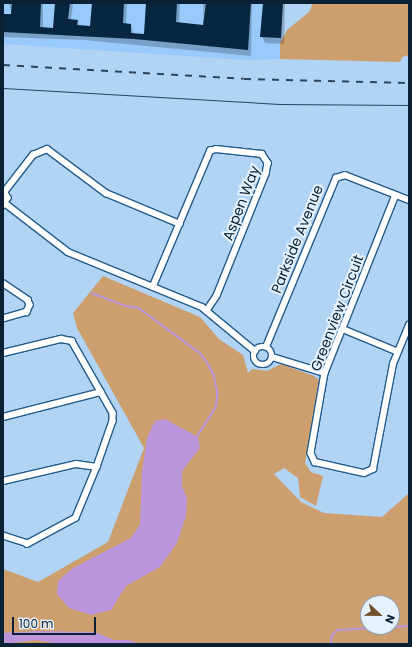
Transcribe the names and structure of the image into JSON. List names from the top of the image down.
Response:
{
  "streets": {
    "street": ["Aspen Way", "Parkside Avenue", "Greenview Circuit"]
  },
  "crossings": [
    ["Parkside Avenue", "Greenview Circuit"]
  ],
  "scale_bar": "100 m",
  "north": "right"
}
